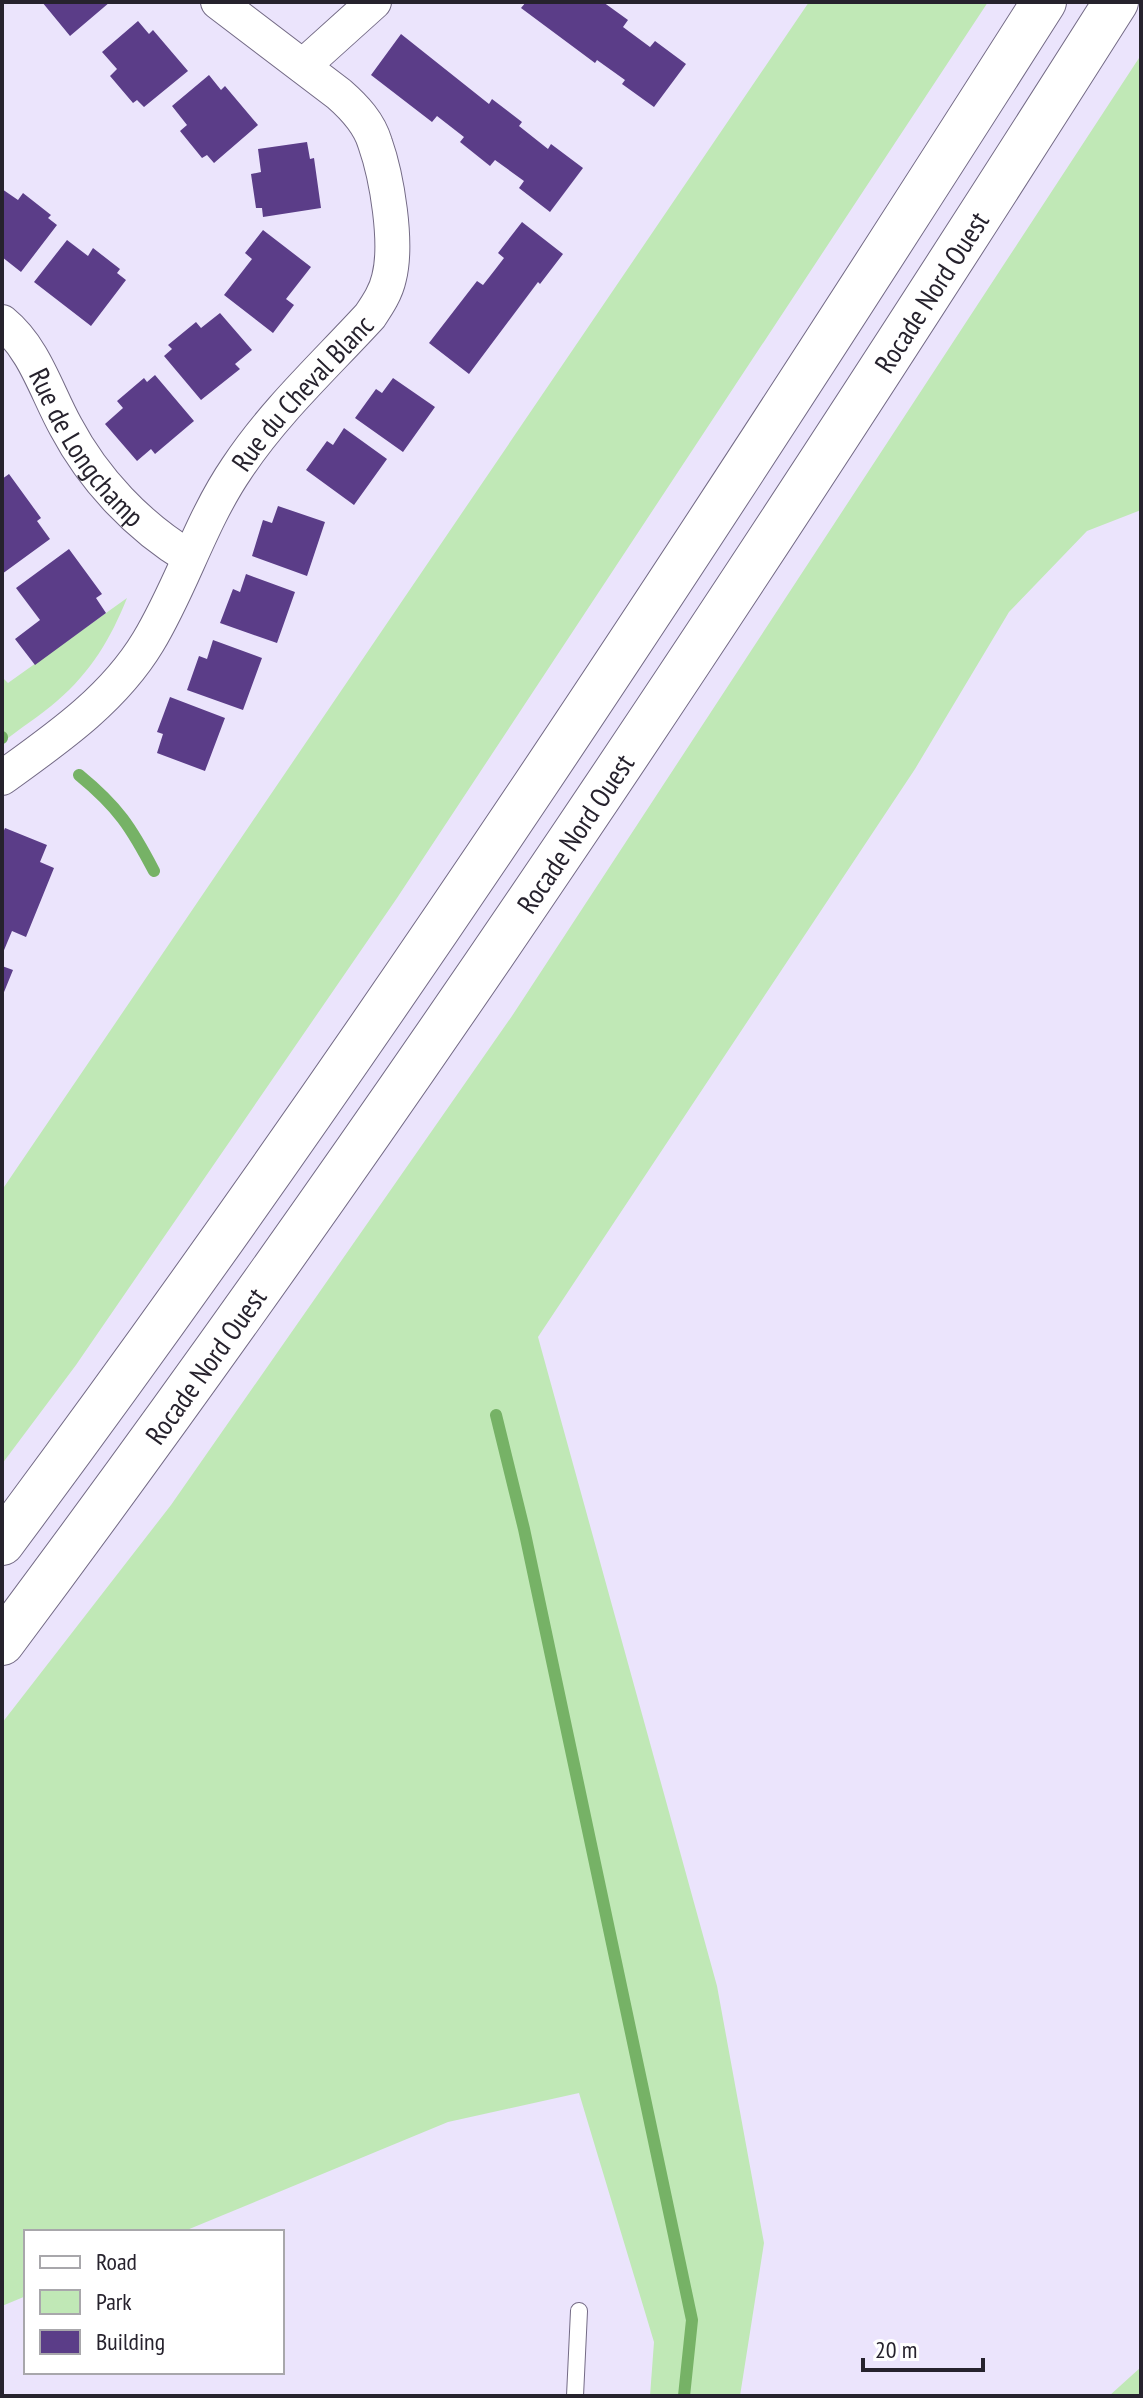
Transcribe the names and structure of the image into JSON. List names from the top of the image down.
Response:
{
  "streets": {
    "highway": ["Rocade Nord Ouest"],
    "street": ["Rue du Cheval Blanc", "Rue de Longchamp"]
  },
  "crossings": [
    ["Rue du Cheval Blanc", "Rue de Longchamp"]
  ],
  "legend": ["Road", "Park", "Building"],
  "scale_bar": "20 m"
}
